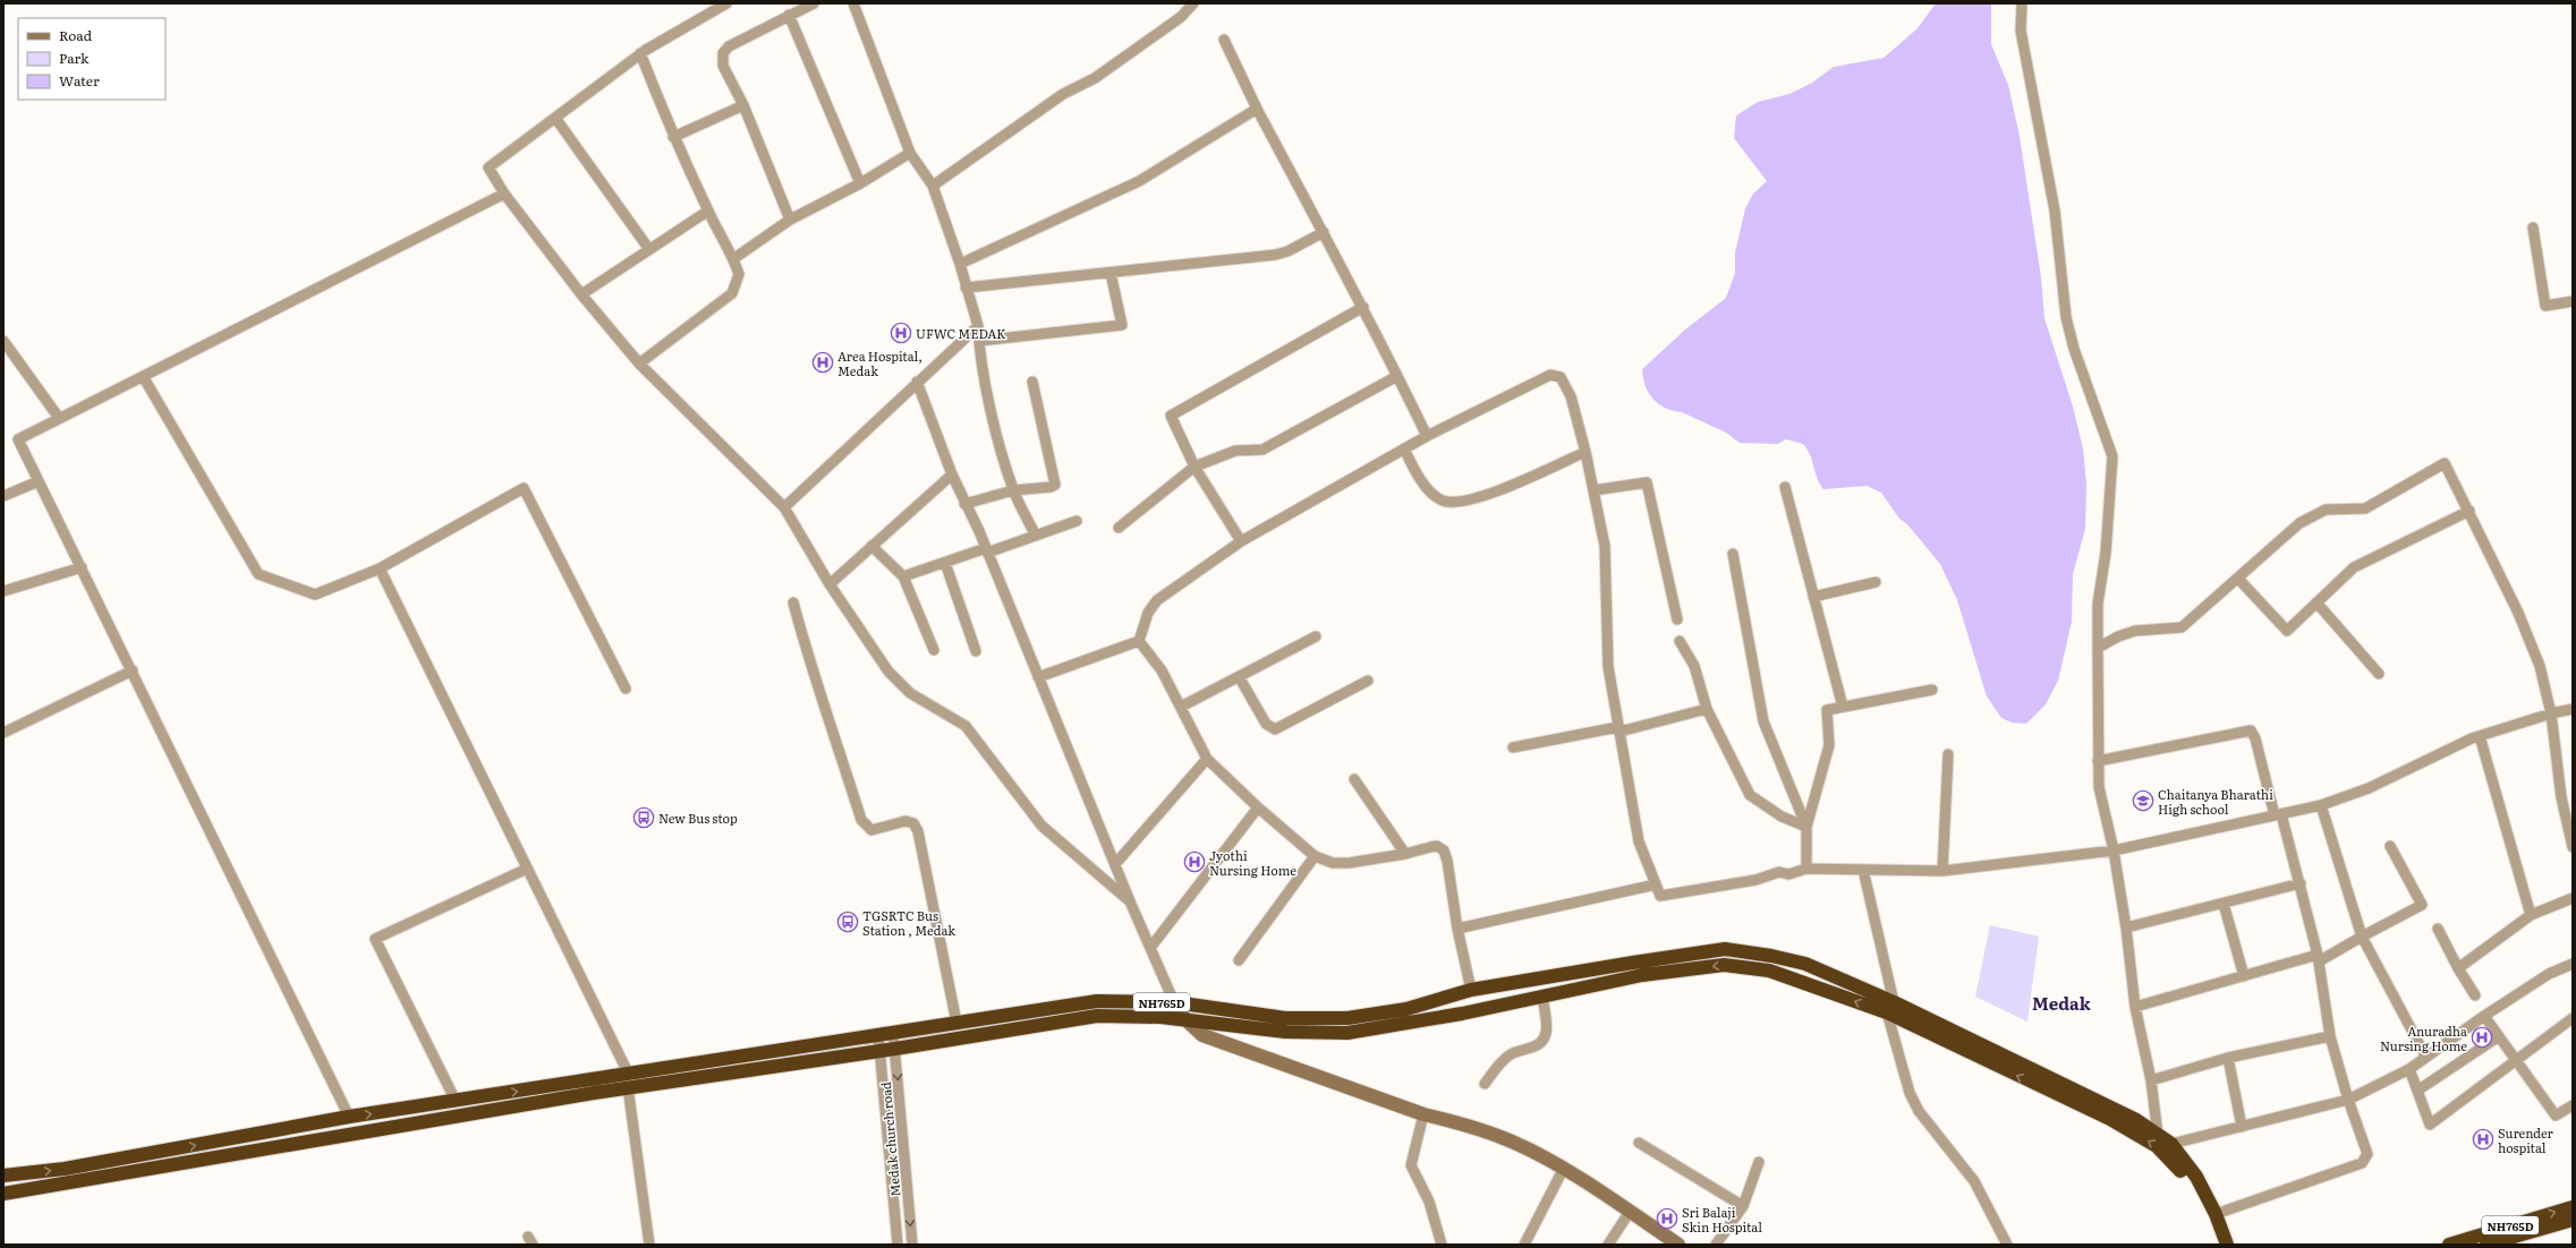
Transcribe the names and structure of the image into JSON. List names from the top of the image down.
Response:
{
  "streets": {
    "highway": ["NH765D"],
    "street": ["Medak church road"]
  },
  "crossings": [
    ["NH765D", "Medak church road"]
  ],
  "districts": ["Medak"],
  "places": {
    "hospital": [
      "UFWC MEDAK",
      "Area Hospital, Medak",
      "Jyothi Nursing Home",
      "Anuradha Nursing Home",
      "Surender hospital",
      "Sri Balaji Skin Hospital"
    ],
    "school or university": ["Chaitanya Bharathi High school"],
    "bus stop": ["New Bus stop", "TGSRTC Bus Station , Medak"]
  },
  "legend": ["Road", "Park", "Water"]
}
